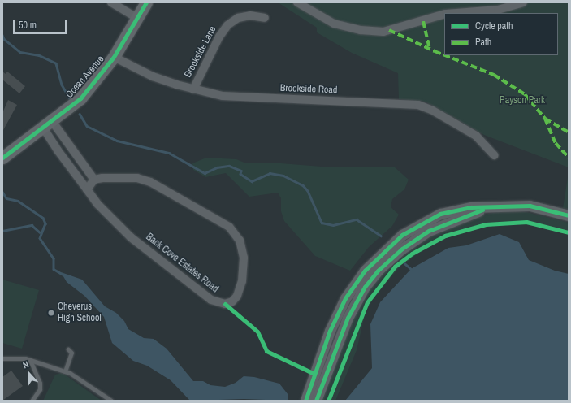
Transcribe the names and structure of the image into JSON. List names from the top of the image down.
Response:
{
  "streets": {
    "main road": ["Ocean Avenue"],
    "street": ["Brookside Lane", "Brookside Road", "Back Cove Estates Road"]
  },
  "crossings": [
    ["Brookside Lane", "Brookside Road"],
    ["Ocean Avenue", "Brookside Road"],
    ["Ocean Avenue", "Back Cove Estates Road"]
  ],
  "parks": ["Payson Park"],
  "places": ["Cheverus High School"],
  "legend": ["Cycle path", "Path"],
  "scale_bar": "50 m",
  "north": "top"
}
